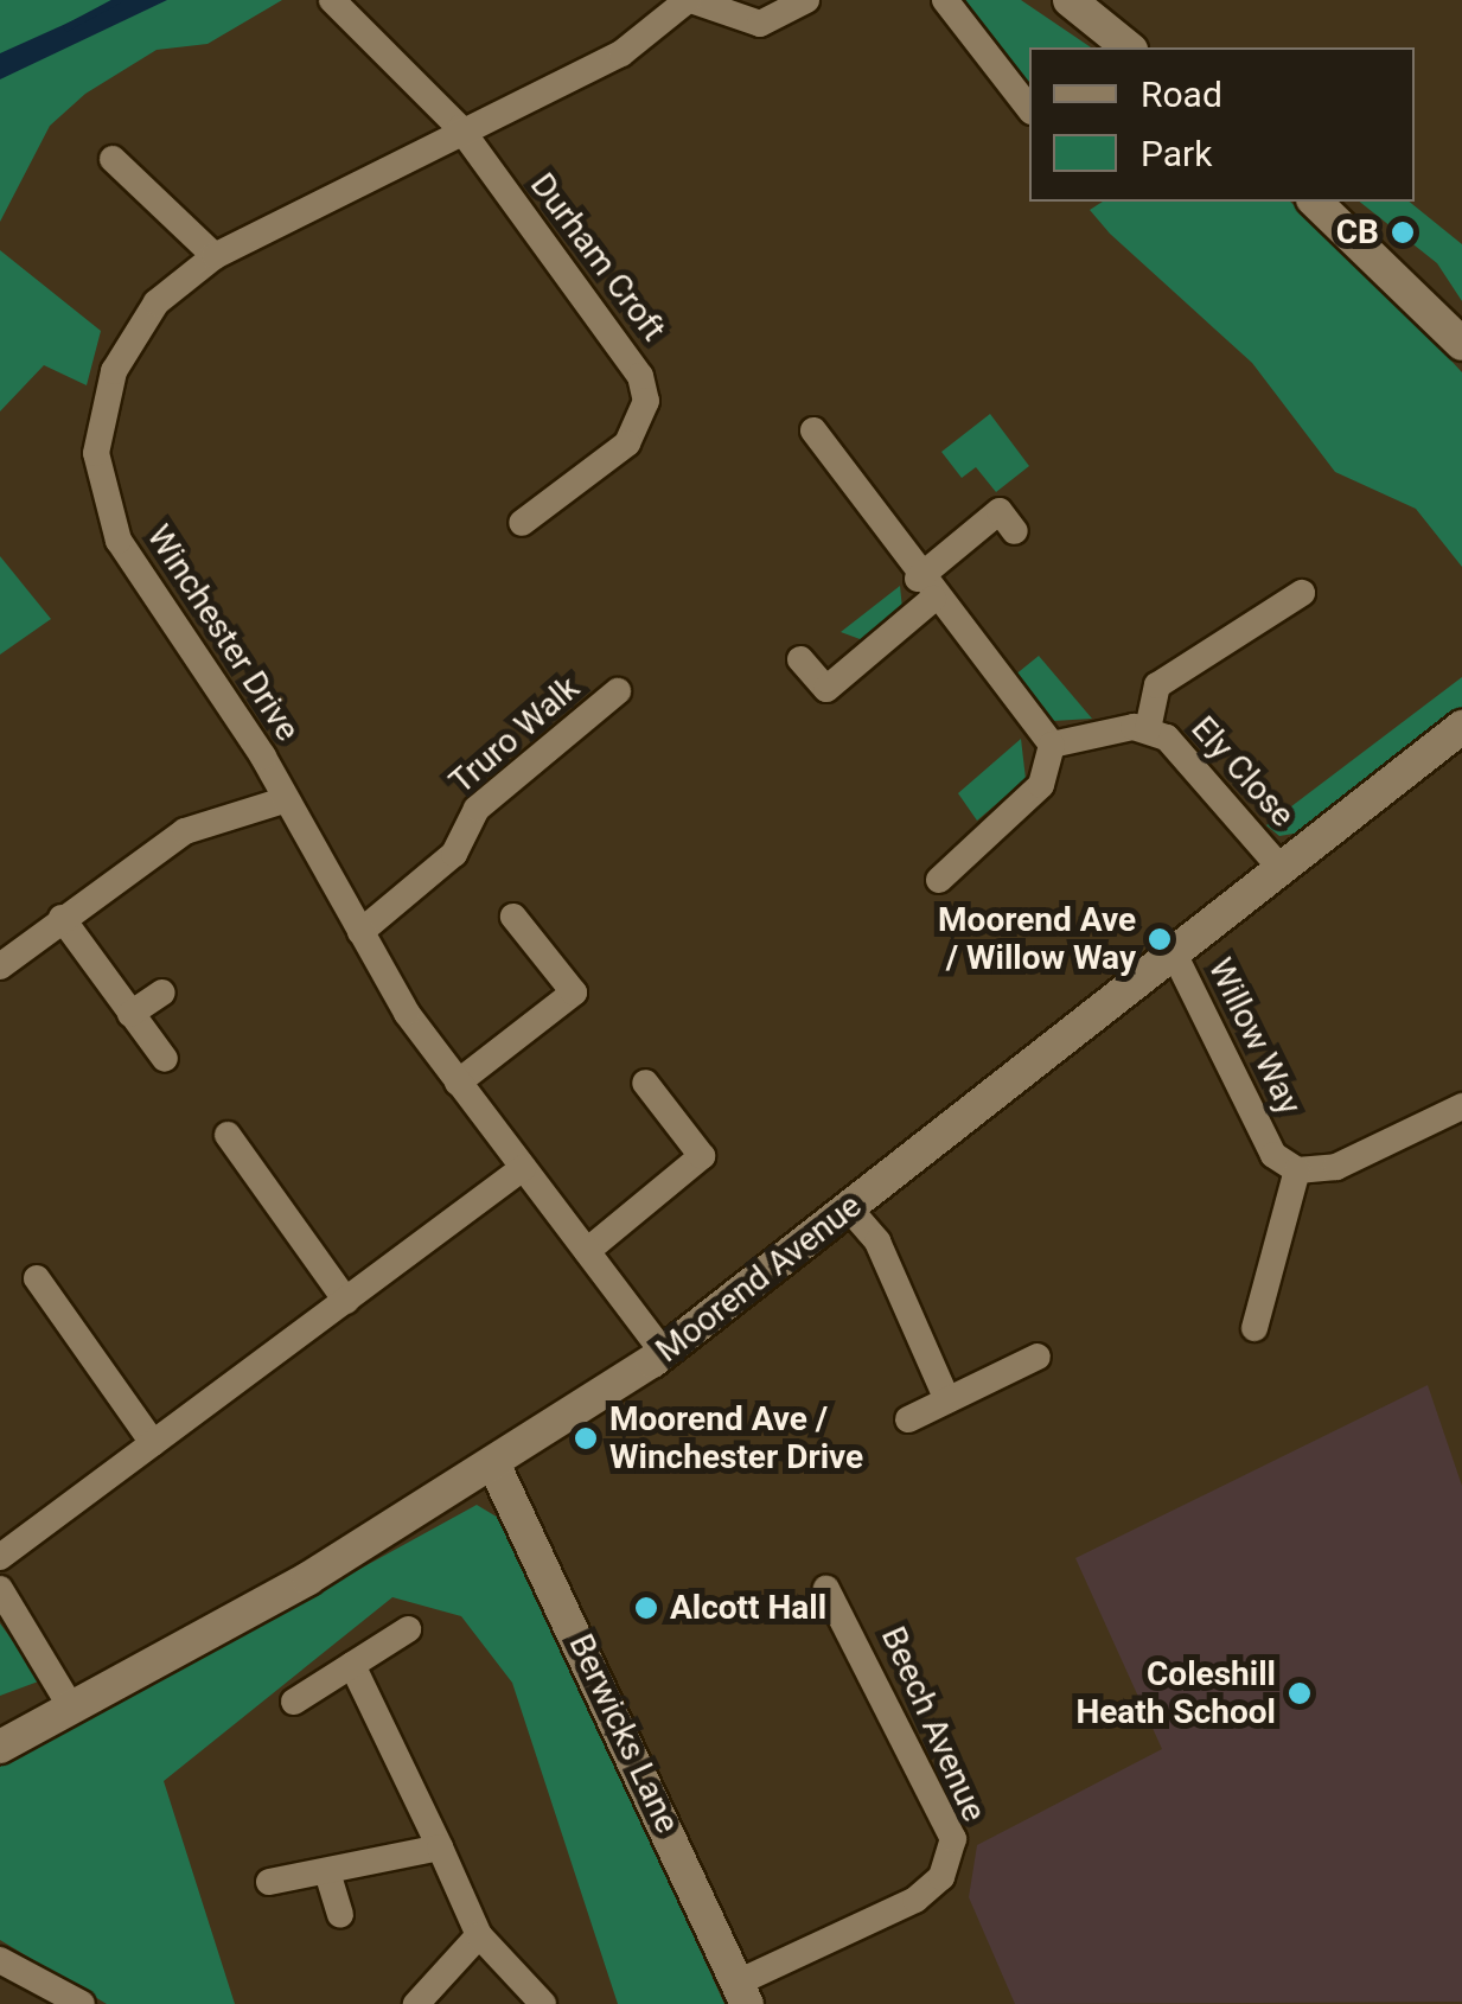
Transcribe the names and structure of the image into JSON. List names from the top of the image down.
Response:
{
  "streets": {
    "street": [
      "Durham Croft",
      "Winchester Drive",
      "Truro Walk",
      "Ely Close",
      "Willow Way",
      "Moorend Avenue",
      "Beech Avenue",
      "Berwicks Lane"
    ]
  },
  "crossings": [
    ["Durham Croft", "Winchester Drive"],
    ["Winchester Drive", "Truro Walk"],
    ["Winchester Drive", "Moorend Avenue"],
    ["Ely Close", "Moorend Avenue"],
    ["Willow Way", "Moorend Avenue"],
    ["Moorend Avenue", "Berwicks Lane"],
    ["Beech Avenue", "Berwicks Lane"]
  ],
  "places": [
    "CB",
    "Moorend Ave / Willow Way",
    "Moorend Ave / Winchester Drive",
    "Alcott Hall",
    "Coleshill Heath School"
  ],
  "legend": ["Road", "Park"]
}
